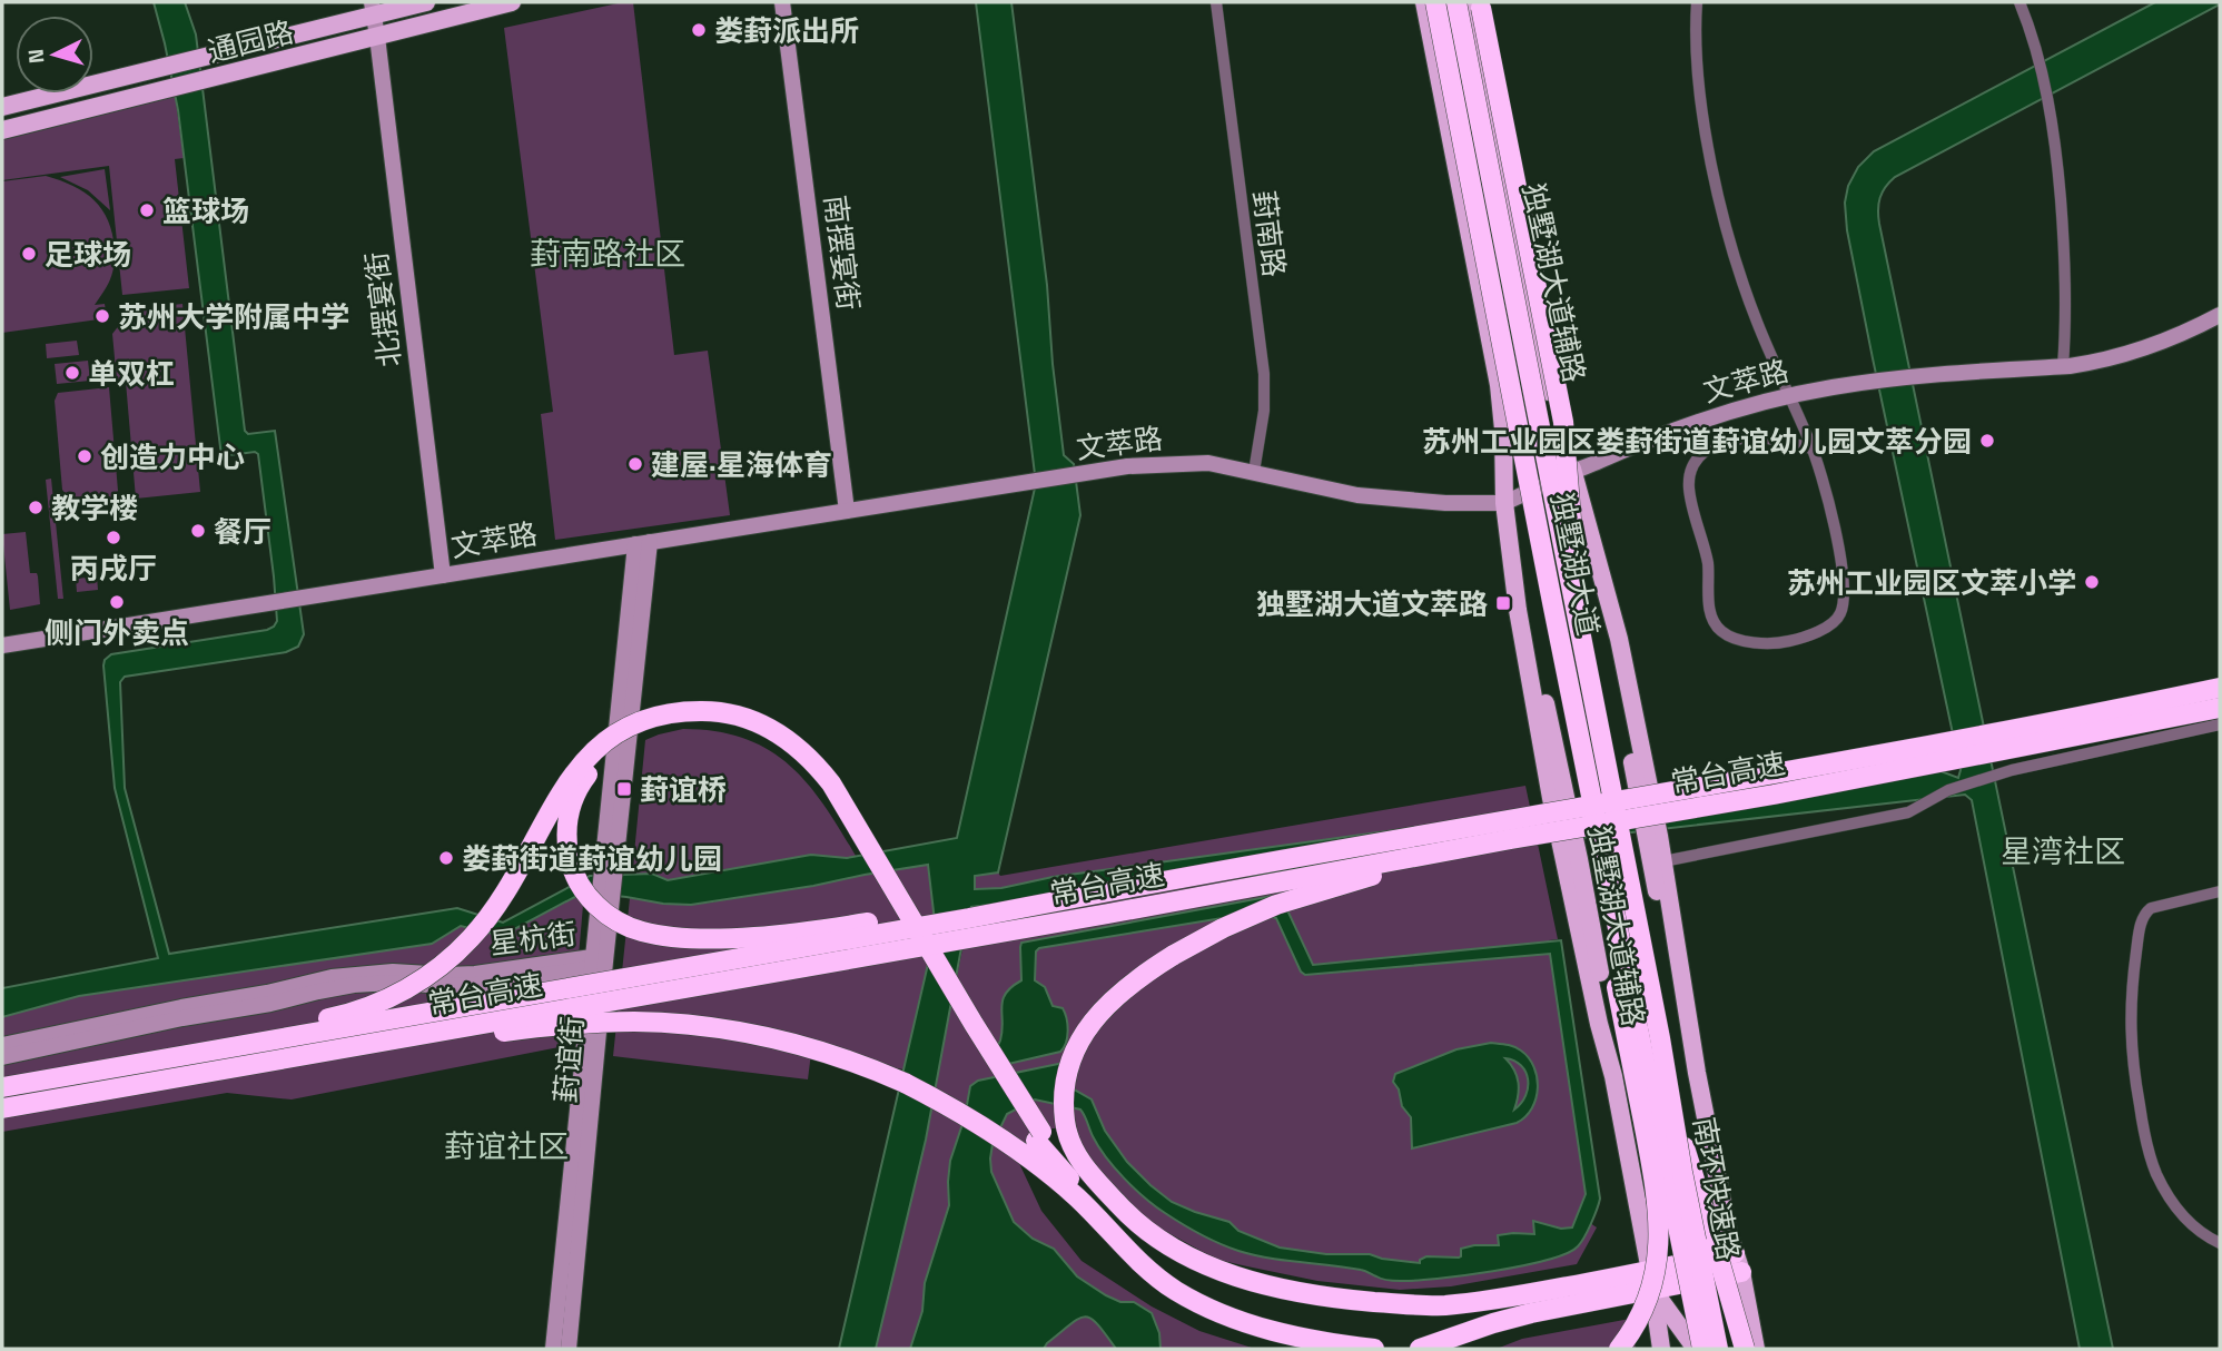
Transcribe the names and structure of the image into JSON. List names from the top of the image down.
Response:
{
  "streets": {
    "highway": ["独墅湖大道", "常台高速", "南环快速路"],
    "main road": [
      "通园路",
      "南摆宴街",
      "独墅湖大道辅路",
      "北摆宴街",
      "文萃路",
      "星杭街",
      "葑谊街"
    ],
    "street": ["葑南路"]
  },
  "crossings": [
    ["通园路", "北摆宴街"],
    ["葑南路", "文萃路"],
    ["南摆宴街", "文萃路"],
    ["独墅湖大道辅路", "文萃路"],
    ["北摆宴街", "文萃路"],
    ["文萃路", "葑谊街"],
    ["独墅湖大道", "南环快速路"],
    ["星杭街", "葑谊街"]
  ],
  "districts": ["葑南路社区", "星湾社区", "葑谊社区"],
  "places": {
    "other": [
      "娄葑派出所",
      "篮球场",
      "足球场",
      "苏州大学附属中学",
      "单双杠",
      "苏州工业园区娄葑街道葑谊幼儿园文萃分园",
      "创造力中心",
      "建屋·星海体育",
      "教学楼",
      "餐厅",
      "丙戌厅",
      "苏州工业园区文萃小学",
      "侧门外卖点",
      "娄葑街道葑谊幼儿园"
    ],
    "transit": ["独墅湖大道文萃路", "葑谊桥"]
  },
  "north": "left"
}
